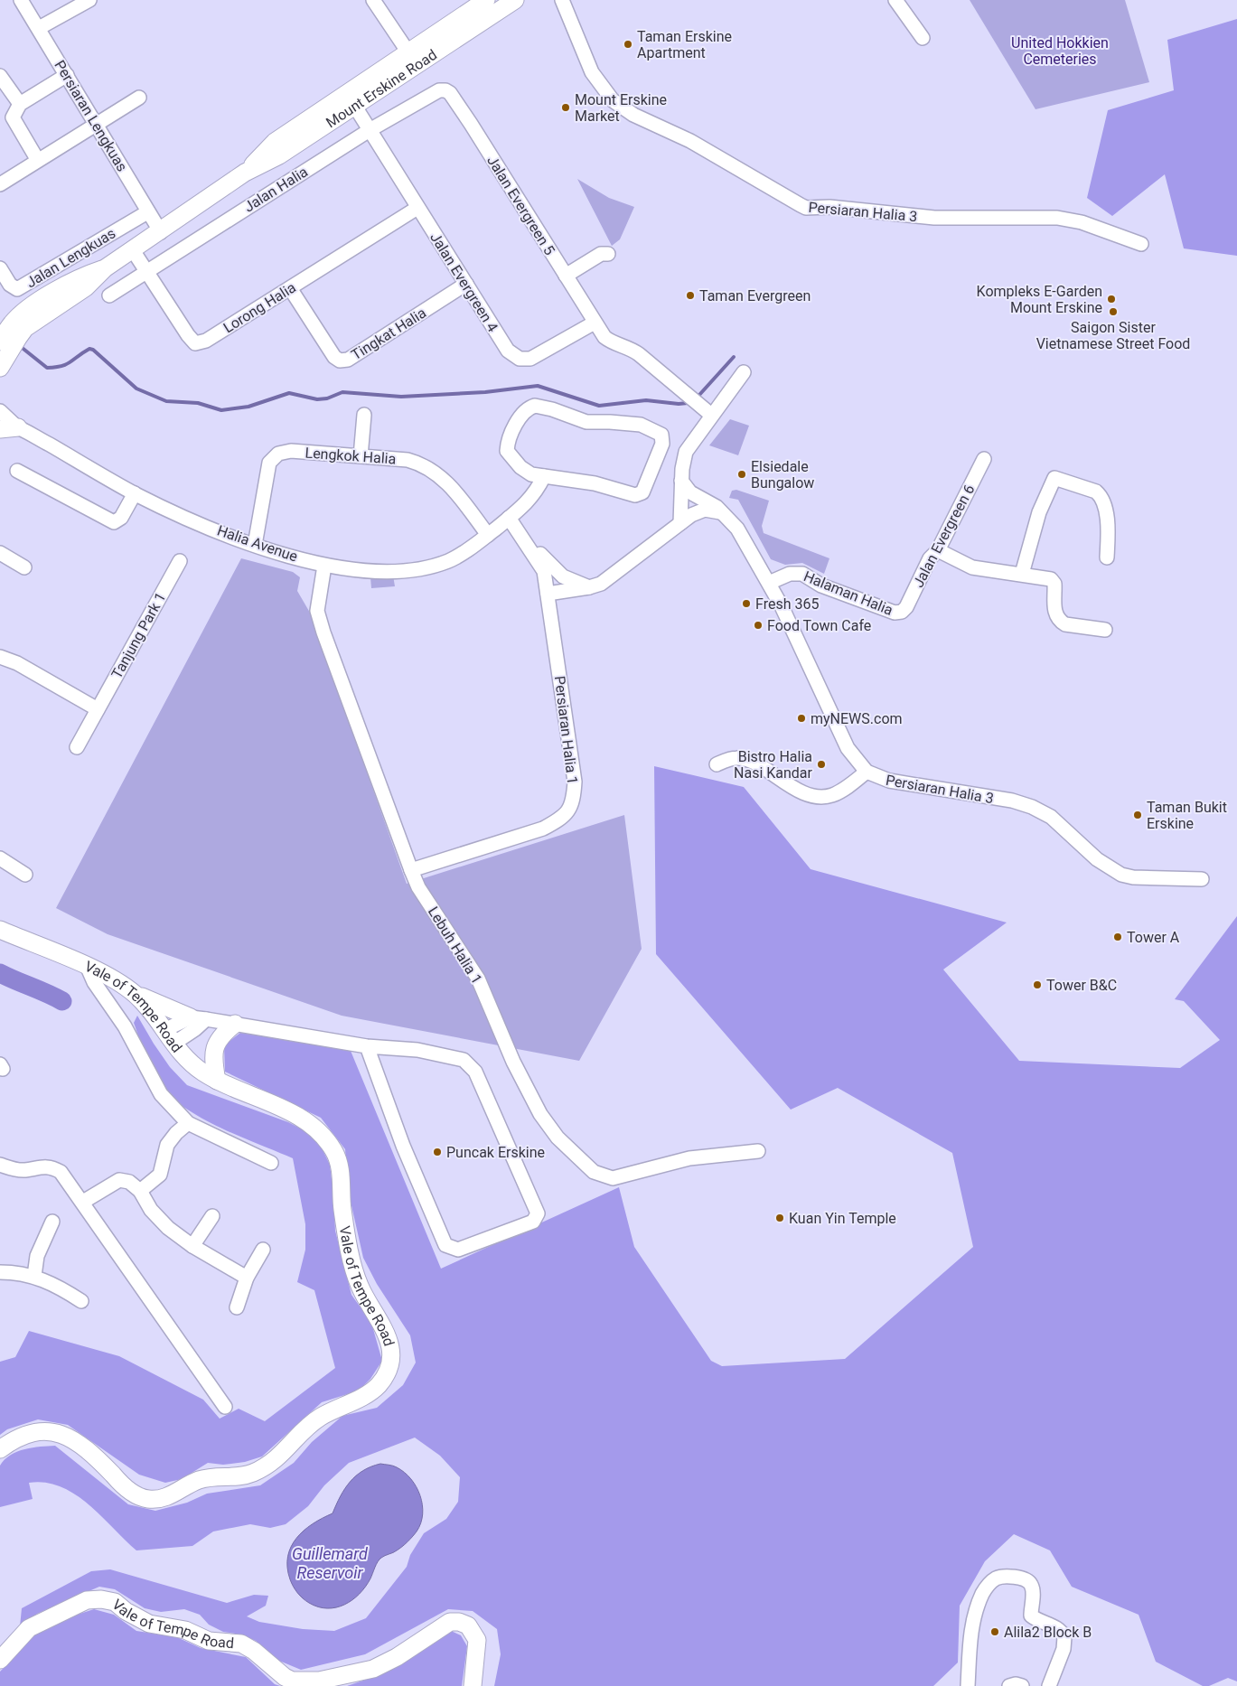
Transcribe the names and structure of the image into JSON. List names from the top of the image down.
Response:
{
  "streets": {
    "main road": ["Mount Erskine Road", "Vale of Tempe Road"],
    "street": [
      "Persiaran Lengkuas",
      "Jalan Halia",
      "Jalan Evergreen 5",
      "Persiaran Halia 3",
      "Jalan Lengkuas",
      "Jalan Evergreen 4",
      "Lorong Halia",
      "Tingkat Halia",
      "Lengkok Halia",
      "Jalan Evergreen 6",
      "Halia Avenue",
      "Halaman Halia",
      "Tanjung Park 1",
      "Persiaran Halia 1",
      "Lebuh Halia 1"
    ]
  },
  "crossings": [
    ["Mount Erskine Road", "Persiaran Lengkuas"],
    ["Mount Erskine Road", "Jalan Evergreen 4"],
    ["Mount Erskine Road", "Lorong Halia"],
    ["Persiaran Lengkuas", "Jalan Lengkuas"],
    ["Jalan Halia", "Jalan Evergreen 5"],
    ["Jalan Halia", "Jalan Evergreen 4"],
    ["Jalan Halia", "Lorong Halia"],
    ["Jalan Evergreen 5", "Jalan Evergreen 4"],
    ["Persiaran Halia 3", "Halaman Halia"],
    ["Jalan Evergreen 4", "Lorong Halia"],
    ["Jalan Evergreen 4", "Tingkat Halia"],
    ["Lorong Halia", "Tingkat Halia"],
    ["Lengkok Halia", "Halia Avenue"],
    ["Jalan Evergreen 6", "Halaman Halia"],
    ["Halia Avenue", "Persiaran Halia 1"],
    ["Halia Avenue", "Lebuh Halia 1"],
    ["Persiaran Halia 1", "Lebuh Halia 1"]
  ],
  "water": ["Guillemard Reservoir"],
  "parks": ["United Hokkien Cemeteries"],
  "places": [
    "Taman Erskine Apartment",
    "Mount Erskine Market",
    "Taman Evergreen",
    "Kompleks E-Garden Mount Erskine",
    "Saigon Sister Vietnamese Street Food",
    "Elsiedale Bungalow",
    "Fresh 365",
    "Food Town Cafe",
    "myNEWS.com",
    "Bistro Halia Nasi Kandar",
    "Taman Bukit Erskine",
    "Tower A",
    "Tower B&C",
    "Puncak Erskine",
    "Kuan Yin Temple",
    "Alila2 Block B"
  ]
}
